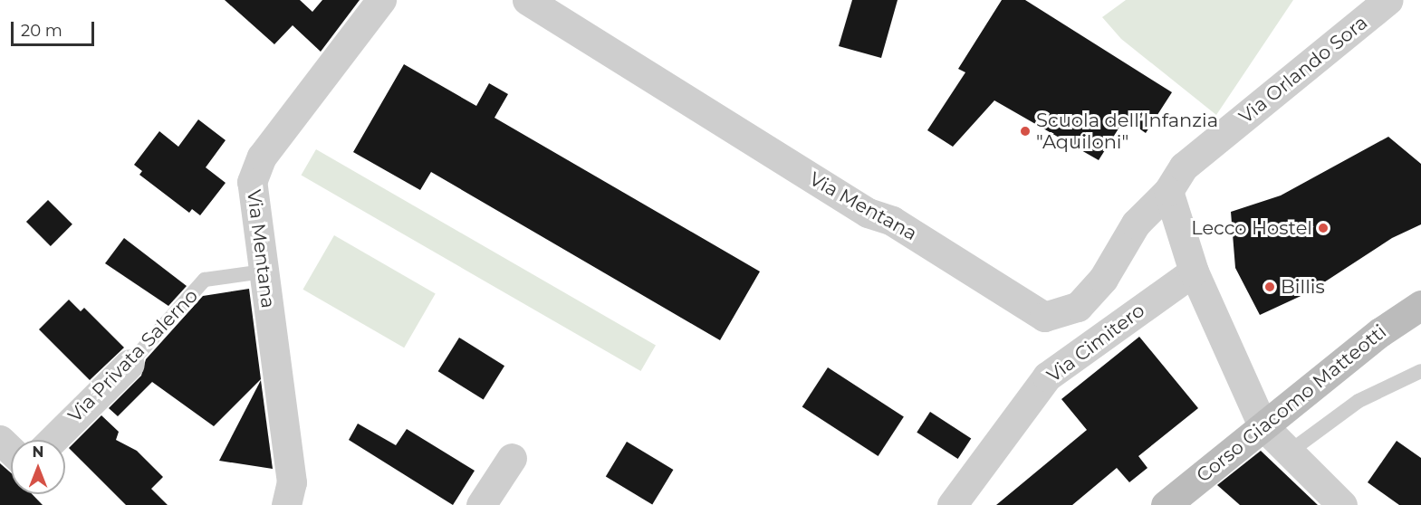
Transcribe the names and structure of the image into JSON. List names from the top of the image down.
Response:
{
  "streets": {
    "street": [
      "Via Orlando Sora",
      "Via Mentana",
      "Via Cimitero",
      "Via Privata Salerno",
      "Corso Giacomo Matteotti"
    ]
  },
  "crossings": [
    ["Via Orlando Sora", "Via Mentana"],
    ["Via Mentana", "Via Privata Salerno"]
  ],
  "places": ["Scuola dell’Infanzia \"Aquiloni\"", "Lecco Hostel", "Billis"],
  "scale_bar": "20 m",
  "north": "top"
}
